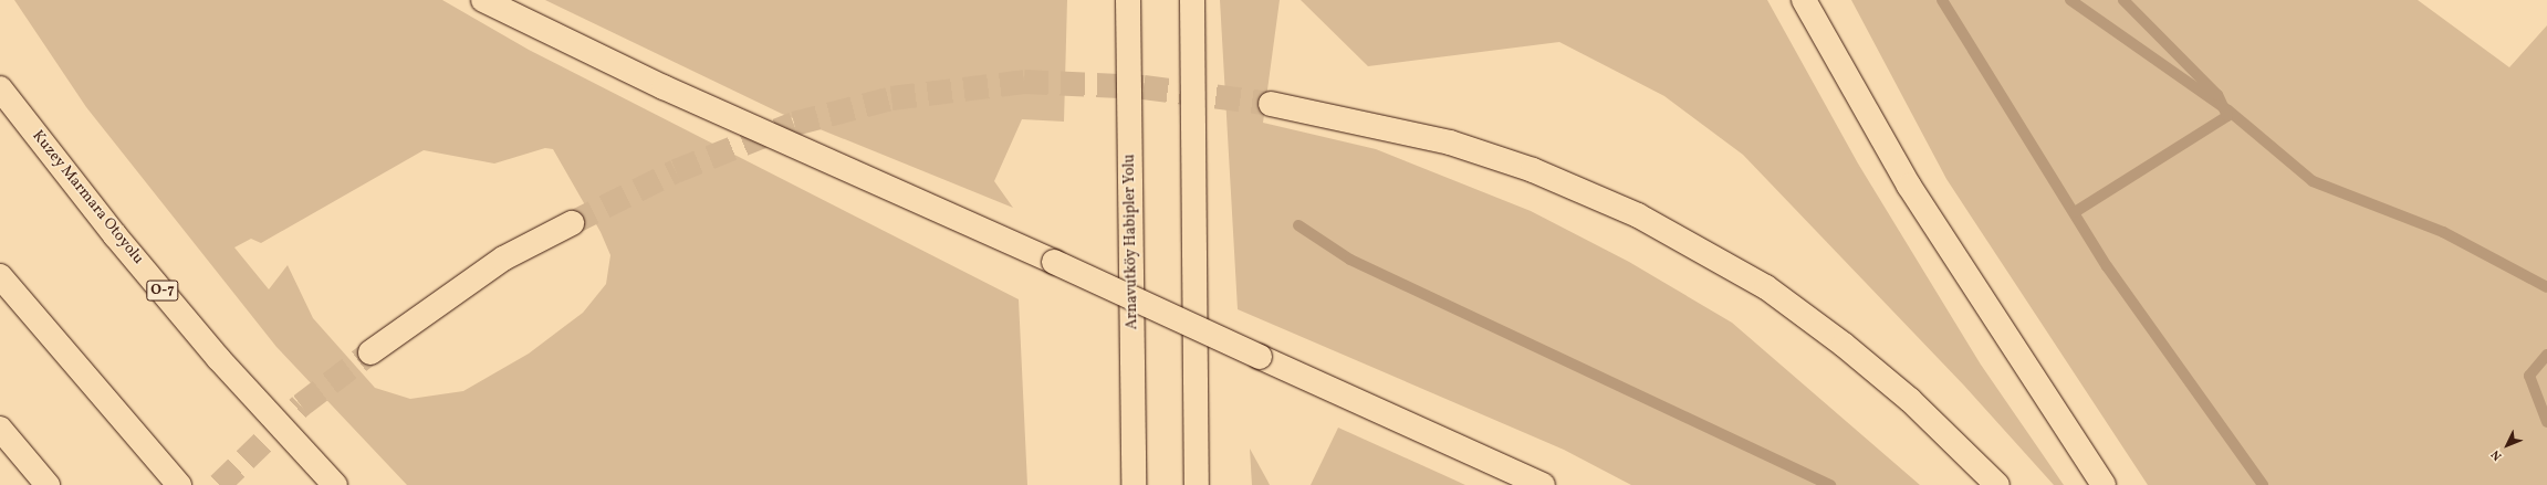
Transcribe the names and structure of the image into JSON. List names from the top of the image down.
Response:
{
  "streets": {
    "highway": ["Kuzey Marmara Otoyolu", "Arnavutköy Habipler Yolu", "O-7"]
  },
  "north": "bottom left"
}
